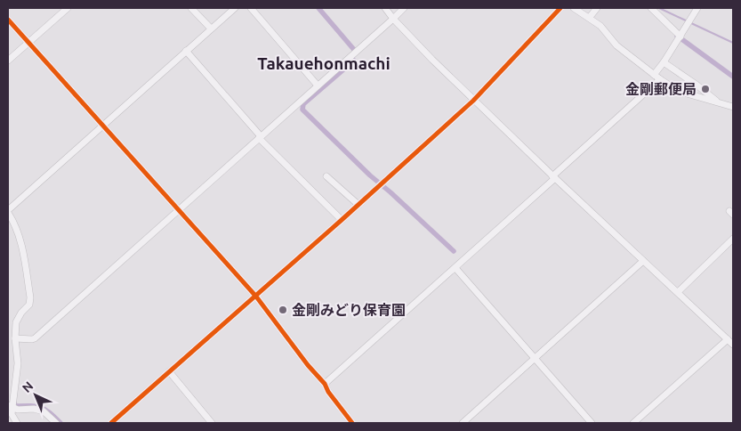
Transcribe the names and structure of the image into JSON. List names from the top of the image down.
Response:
{
  "districts": ["Takauehonmachi"],
  "places": ["金剛郵便局", "金剛みどり保育園"],
  "north": "top left"
}
